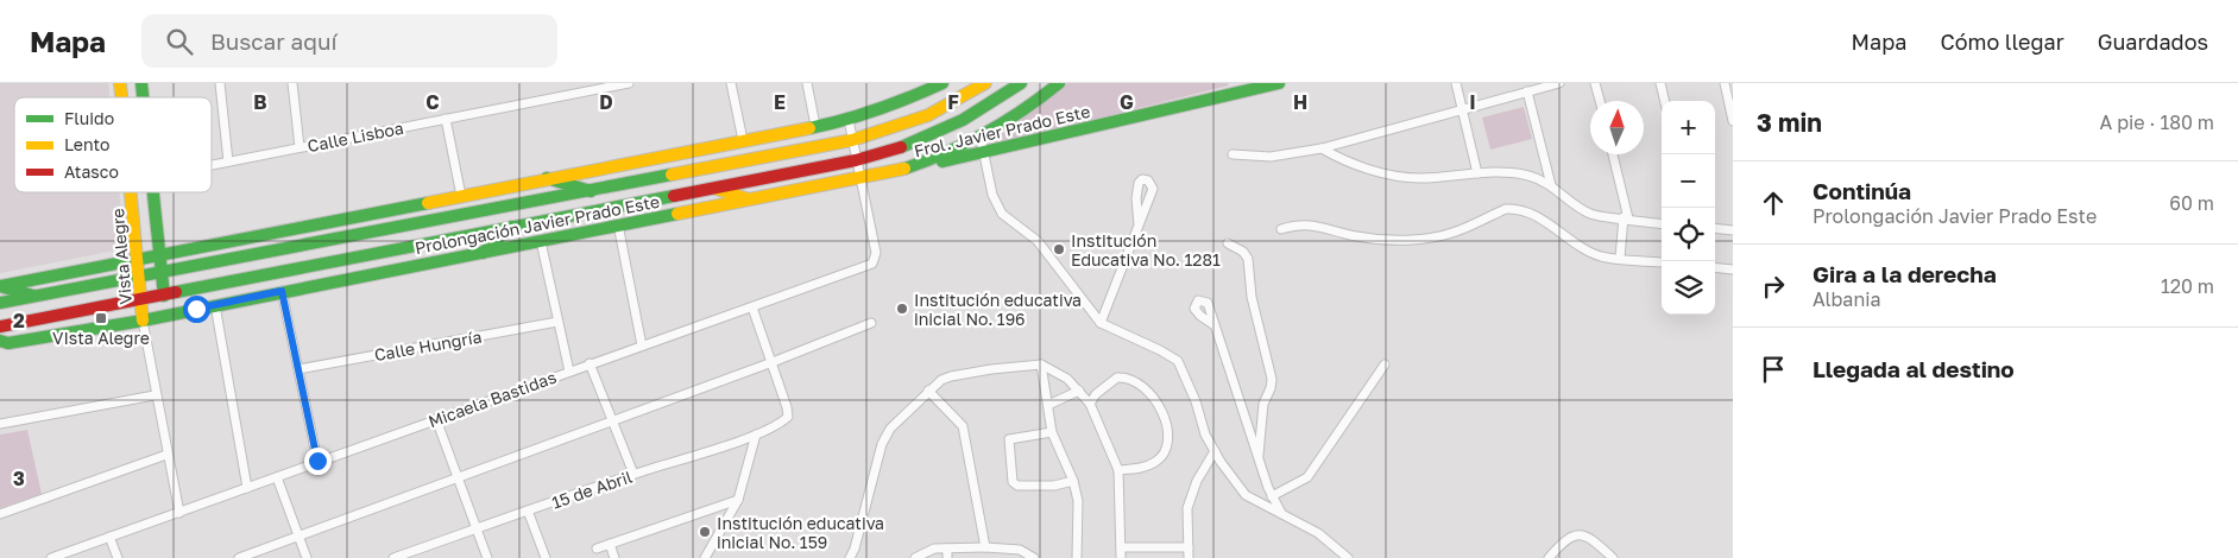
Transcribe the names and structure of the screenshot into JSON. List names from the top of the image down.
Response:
{
  "streets": {
    "street": [
      "Frol. Javier Prado Este",
      "Calle Lisboa",
      "Prolongación Javier Prado Este",
      "Vista Alegre",
      "Calle Hungría",
      "Micaela Bastidas",
      "15 de Abril"
    ]
  },
  "crossings": [
    ["Frol. Javier Prado Este", "Prolongación Javier Prado Este"],
    ["Prolongación Javier Prado Este", "Vista Alegre"],
    ["Prolongación Javier Prado Este", "Micaela Bastidas"]
  ],
  "places": {
    "other": ["Institución Educativa No. 1281", "Institución educativa inicial No. 196", "Institución educativa inicial No. 159"],
    "transit": ["VIsta Alegre"]
  },
  "legend": ["Fluido", "Lento", "Atasco"],
  "north": "top",
  "page": {
    "header": "Mapa",
    "search": "Buscar aquí",
    "nav": ["Mapa", "Cómo llegar", "Guardados"],
    "heading": ["3 min", "A pie · 180 m"],
    "map_buttons": ["+", "−"],
    "list": [
      ["Continúa", "Prolongación Javier Prado Este", "60 m"],
      ["Gira a la derecha", "Albania", "120 m"],
      "Llegada al destino"
    ]
  },
  "grid": {
    "columns": [
      "B",
      "C",
      "D",
      "E",
      "F",
      "G",
      "H",
      "I"
    ],
    "rows": ["2", "3"]
  }
}
